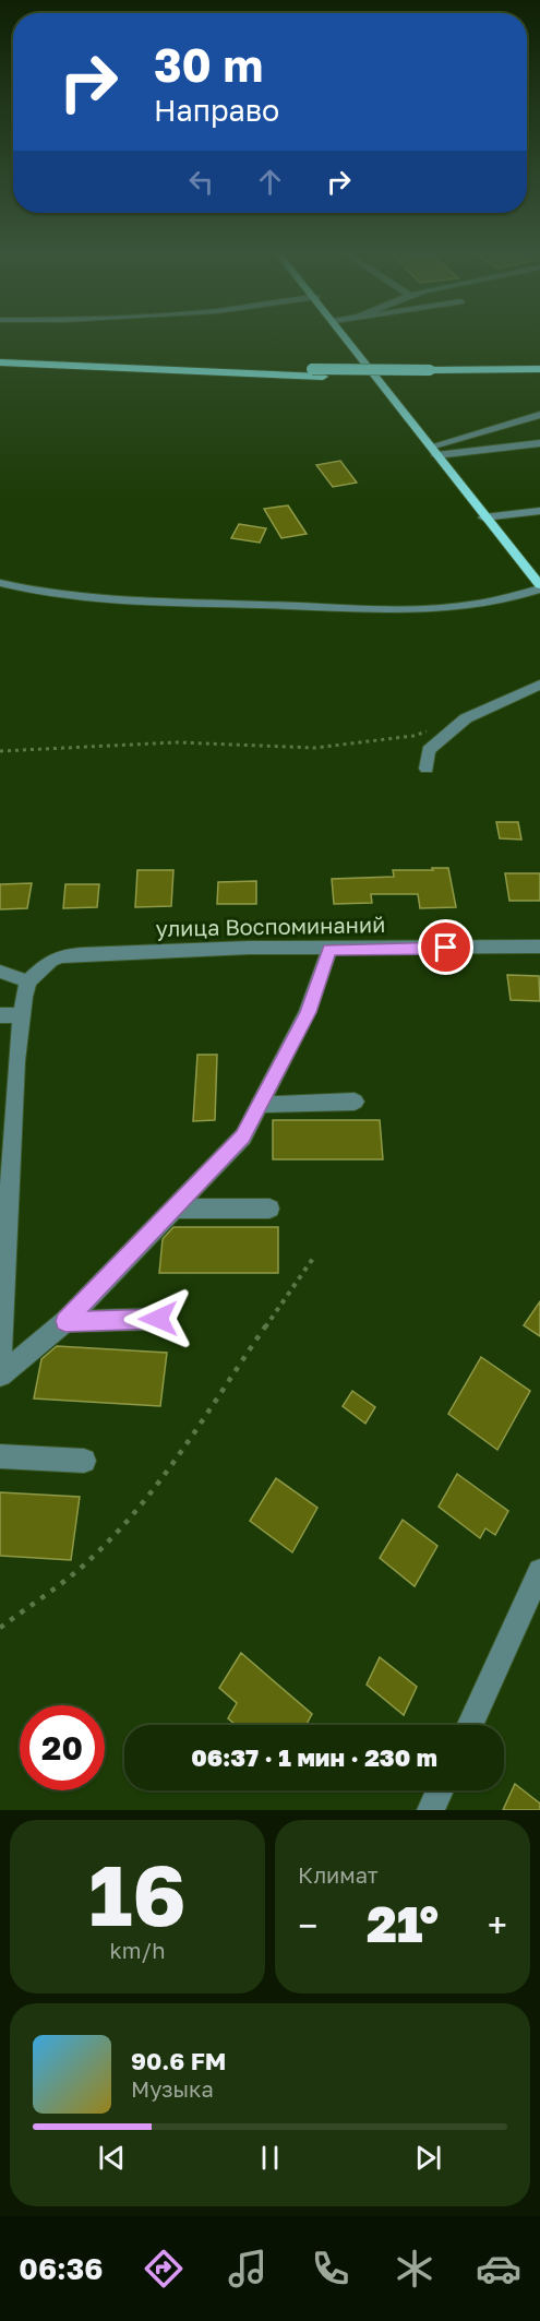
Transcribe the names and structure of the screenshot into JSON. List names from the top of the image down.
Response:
{
  "streets": {
    "street": ["улица Воспоминаний"]
  },
  "page": {
    "turn": ["30 m", "Направо"],
    "limit": "20",
    "trip": "06:37 · 1 мин · 230 m",
    "tile": [
      ["16", "km/h"],
      "Климат"
    ],
    "heat": ["−", "21°", "+"],
    "song": ["90.6 FM", "Музыка"],
    "tabs": "06:36"
  }
}
